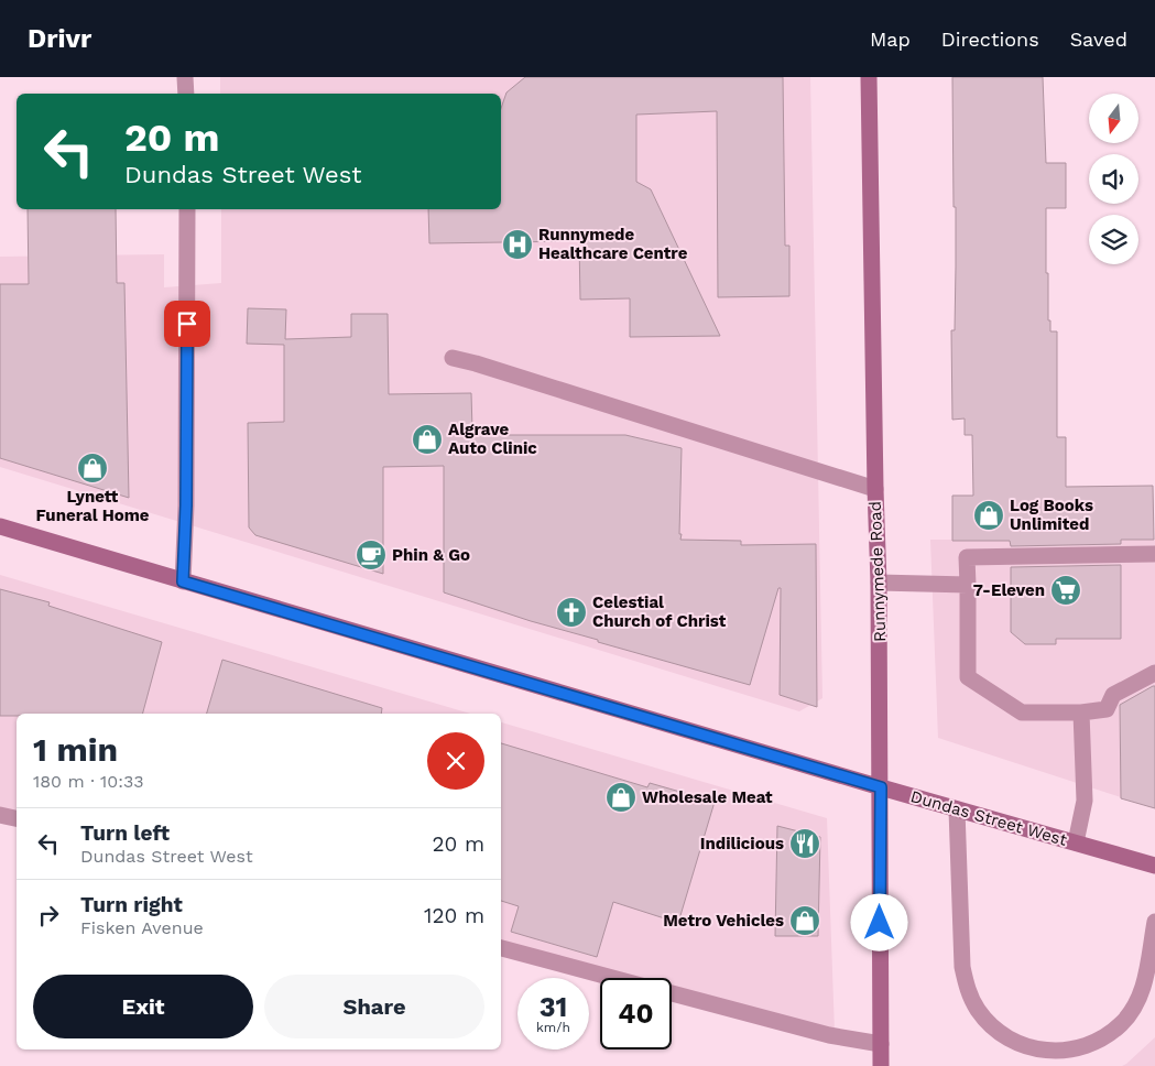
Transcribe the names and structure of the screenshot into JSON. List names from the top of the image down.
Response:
{
  "streets": {
    "main road": ["Runnymede Road", "Dundas Street West"]
  },
  "crossings": [
    ["Runnymede Road", "Dundas Street West"]
  ],
  "places": {
    "hospital": ["Runnymede Healthcare Centre"],
    "shop": [
      "Algrave Auto Clinic",
      "Lynett Funeral Home",
      "Log Books Unlimited",
      "Wholesale Meat",
      "Metro Vehicles"
    ],
    "cafe": ["Phin & Go"],
    "supermarket": ["7-Eleven"],
    "church": ["Celestial Church of Christ"],
    "restaurant": ["Indilicious"]
  },
  "north": "bottom",
  "page": {
    "header": "Drivr",
    "nav": ["Map", "Directions", "Saved"],
    "turn": ["20 m", "Dundas Street West"],
    "heading": ["1 min", "180 m · 10:33"],
    "list": [
      {
        "name": "Turn left",
        "note": "Dundas Street West",
        "value": "20 m"
      },
      {
        "name": "Turn right",
        "note": "Fisken Avenue",
        "value": "120 m"
      }
    ],
    "buttons": ["Exit", "Share"],
    "speed": "31 km/h",
    "limit": "40"
  }
}
